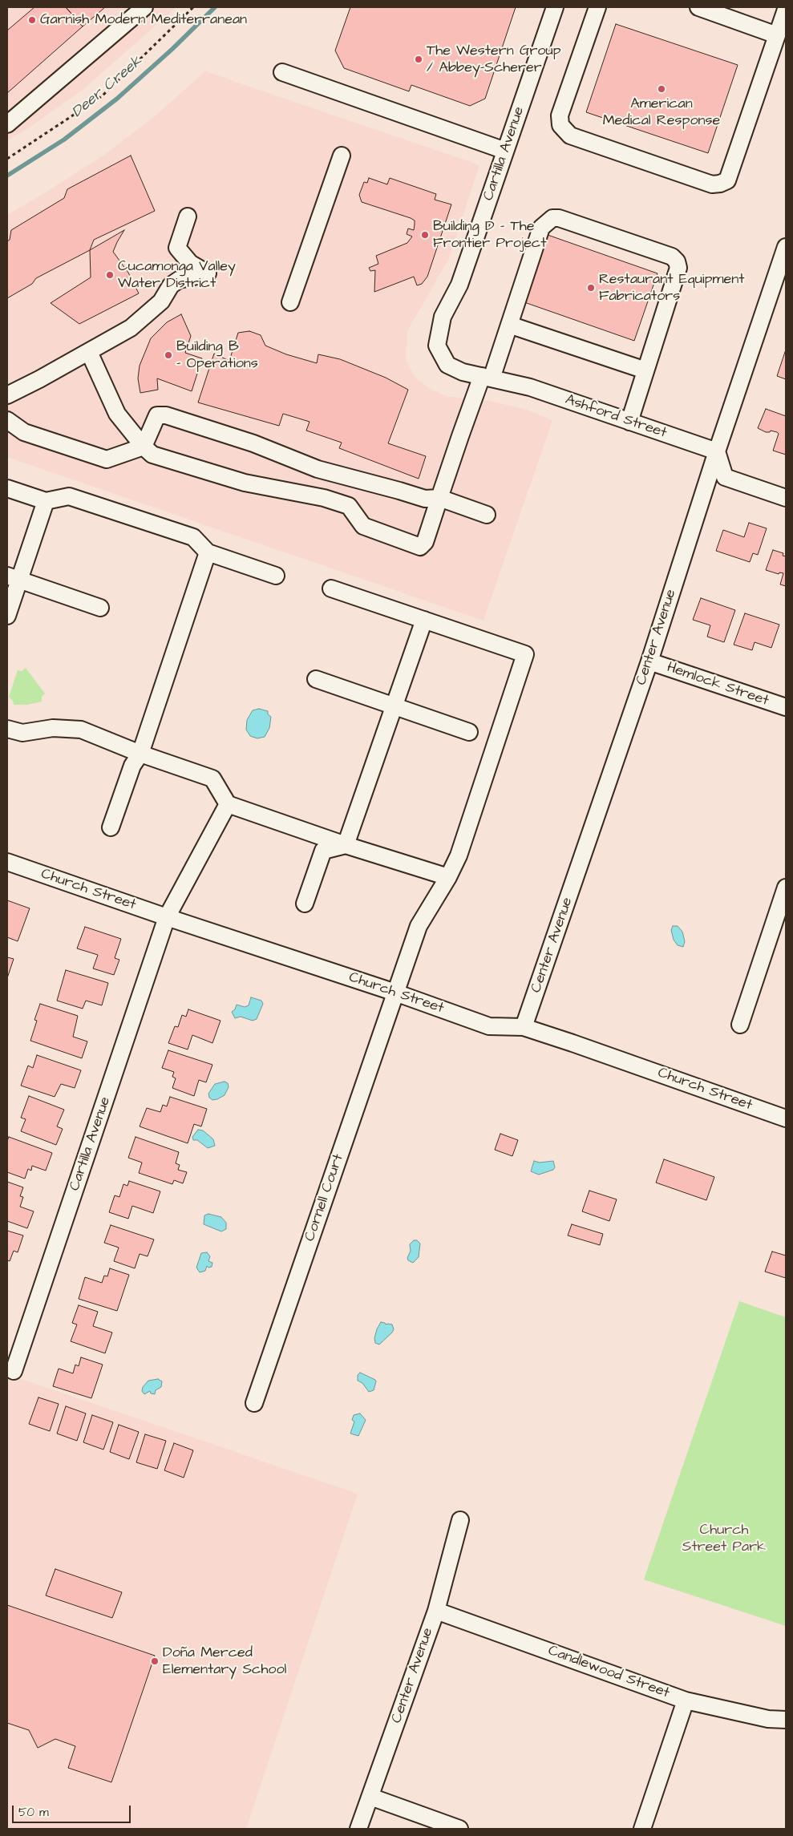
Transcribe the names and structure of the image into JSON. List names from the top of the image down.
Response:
{
  "streets": {
    "street": [
      "Cartilla Avenue",
      "Ashford Street",
      "Center Avenue",
      "Hemlock Street",
      "Church Street",
      "Cornell Court",
      "Candlewood Street"
    ]
  },
  "crossings": [
    ["Cartilla Avenue", "Ashford Street"],
    ["Cartilla Avenue", "Church Street"],
    ["Ashford Street", "Center Avenue"],
    ["Center Avenue", "Hemlock Street"],
    ["Center Avenue", "Church Street"],
    ["Center Avenue", "Candlewood Street"],
    ["Church Street", "Cornell Court"]
  ],
  "water": ["Deer Creek"],
  "parks": ["Church Street Park"],
  "places": [
    "Garnish Modern Mediterranean",
    "The Western Group / Abbey-Scherer",
    "American Medical Response",
    "Building D - The Frontier Project",
    "Cucamonga Valley Water District",
    "Restaurant Equipment Fabricators",
    "Building B - Operations",
    "Doña Merced Elementary School"
  ],
  "scale_bar": "50 m"
}
